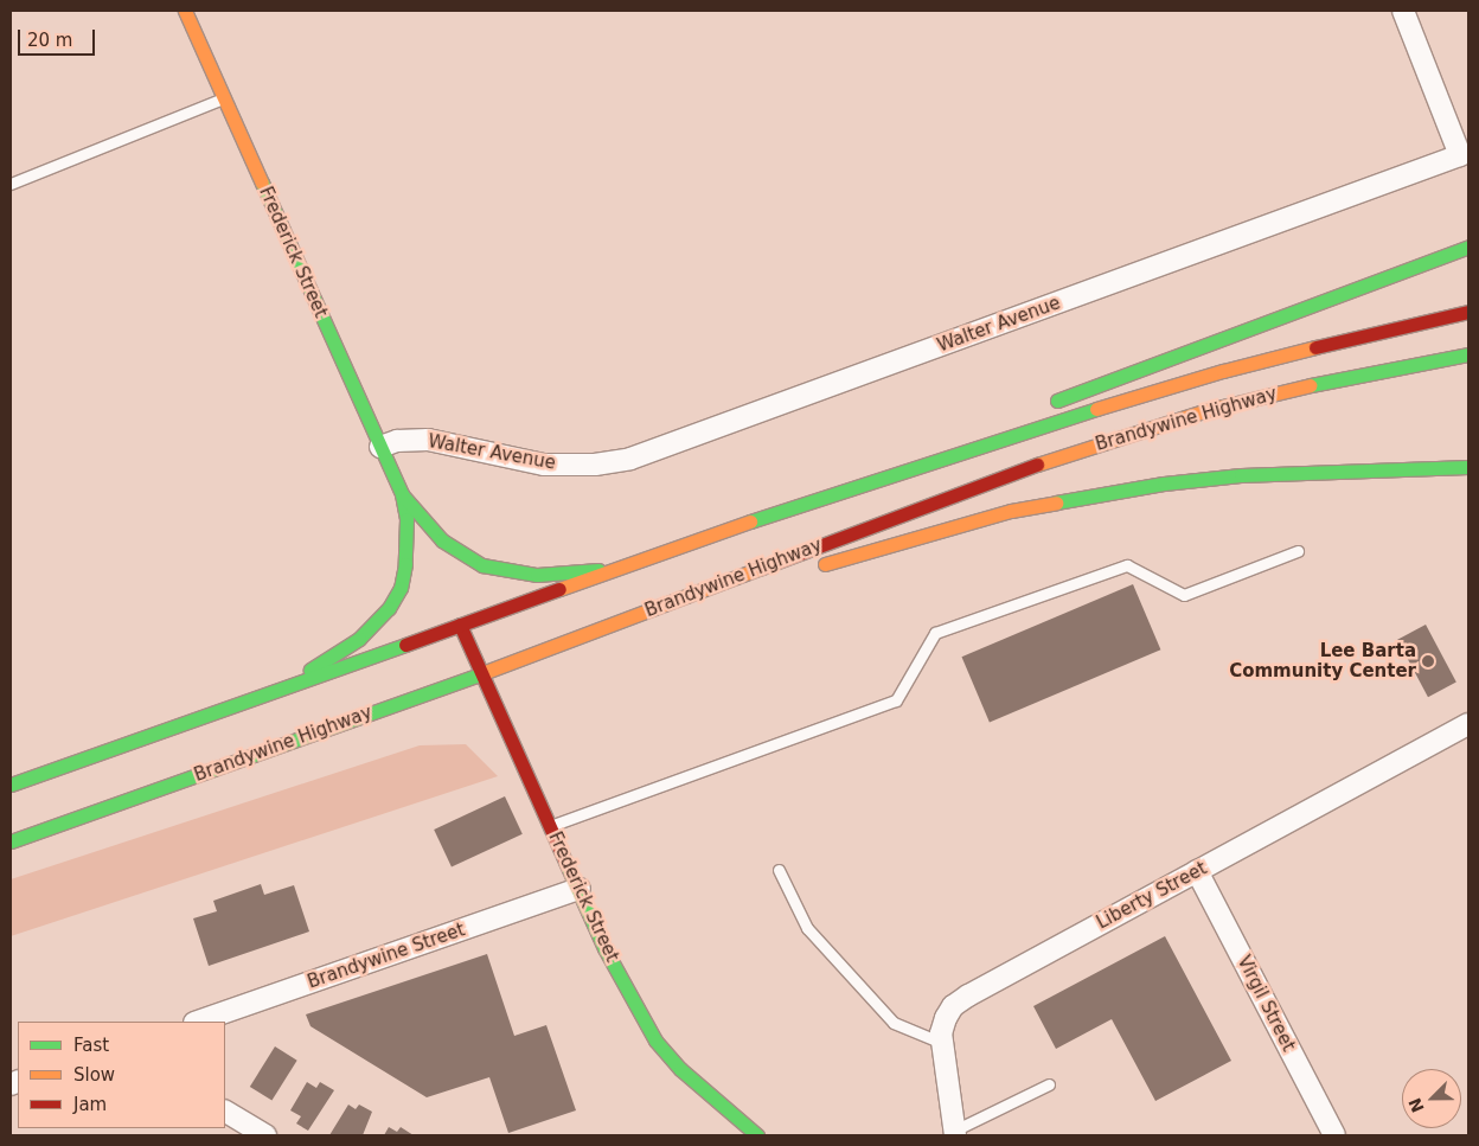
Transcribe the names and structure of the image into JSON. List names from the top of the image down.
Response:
{
  "streets": {
    "main road": ["Frederick Street", "Brandywine Highway"],
    "street": [
      "Walter Avenue",
      "Liberty Street",
      "Brandywine Street",
      "Virgil Street"
    ]
  },
  "crossings": [
    ["Frederick Street", "Walter Avenue"],
    ["Frederick Street", "Brandywine Highway"],
    ["Frederick Street", "Brandywine Street"],
    ["Liberty Street", "Virgil Street"]
  ],
  "places": ["Lee Barta Community Center"],
  "legend": ["Fast", "Slow", "Jam"],
  "scale_bar": "20 m",
  "north": "bottom left"
}
